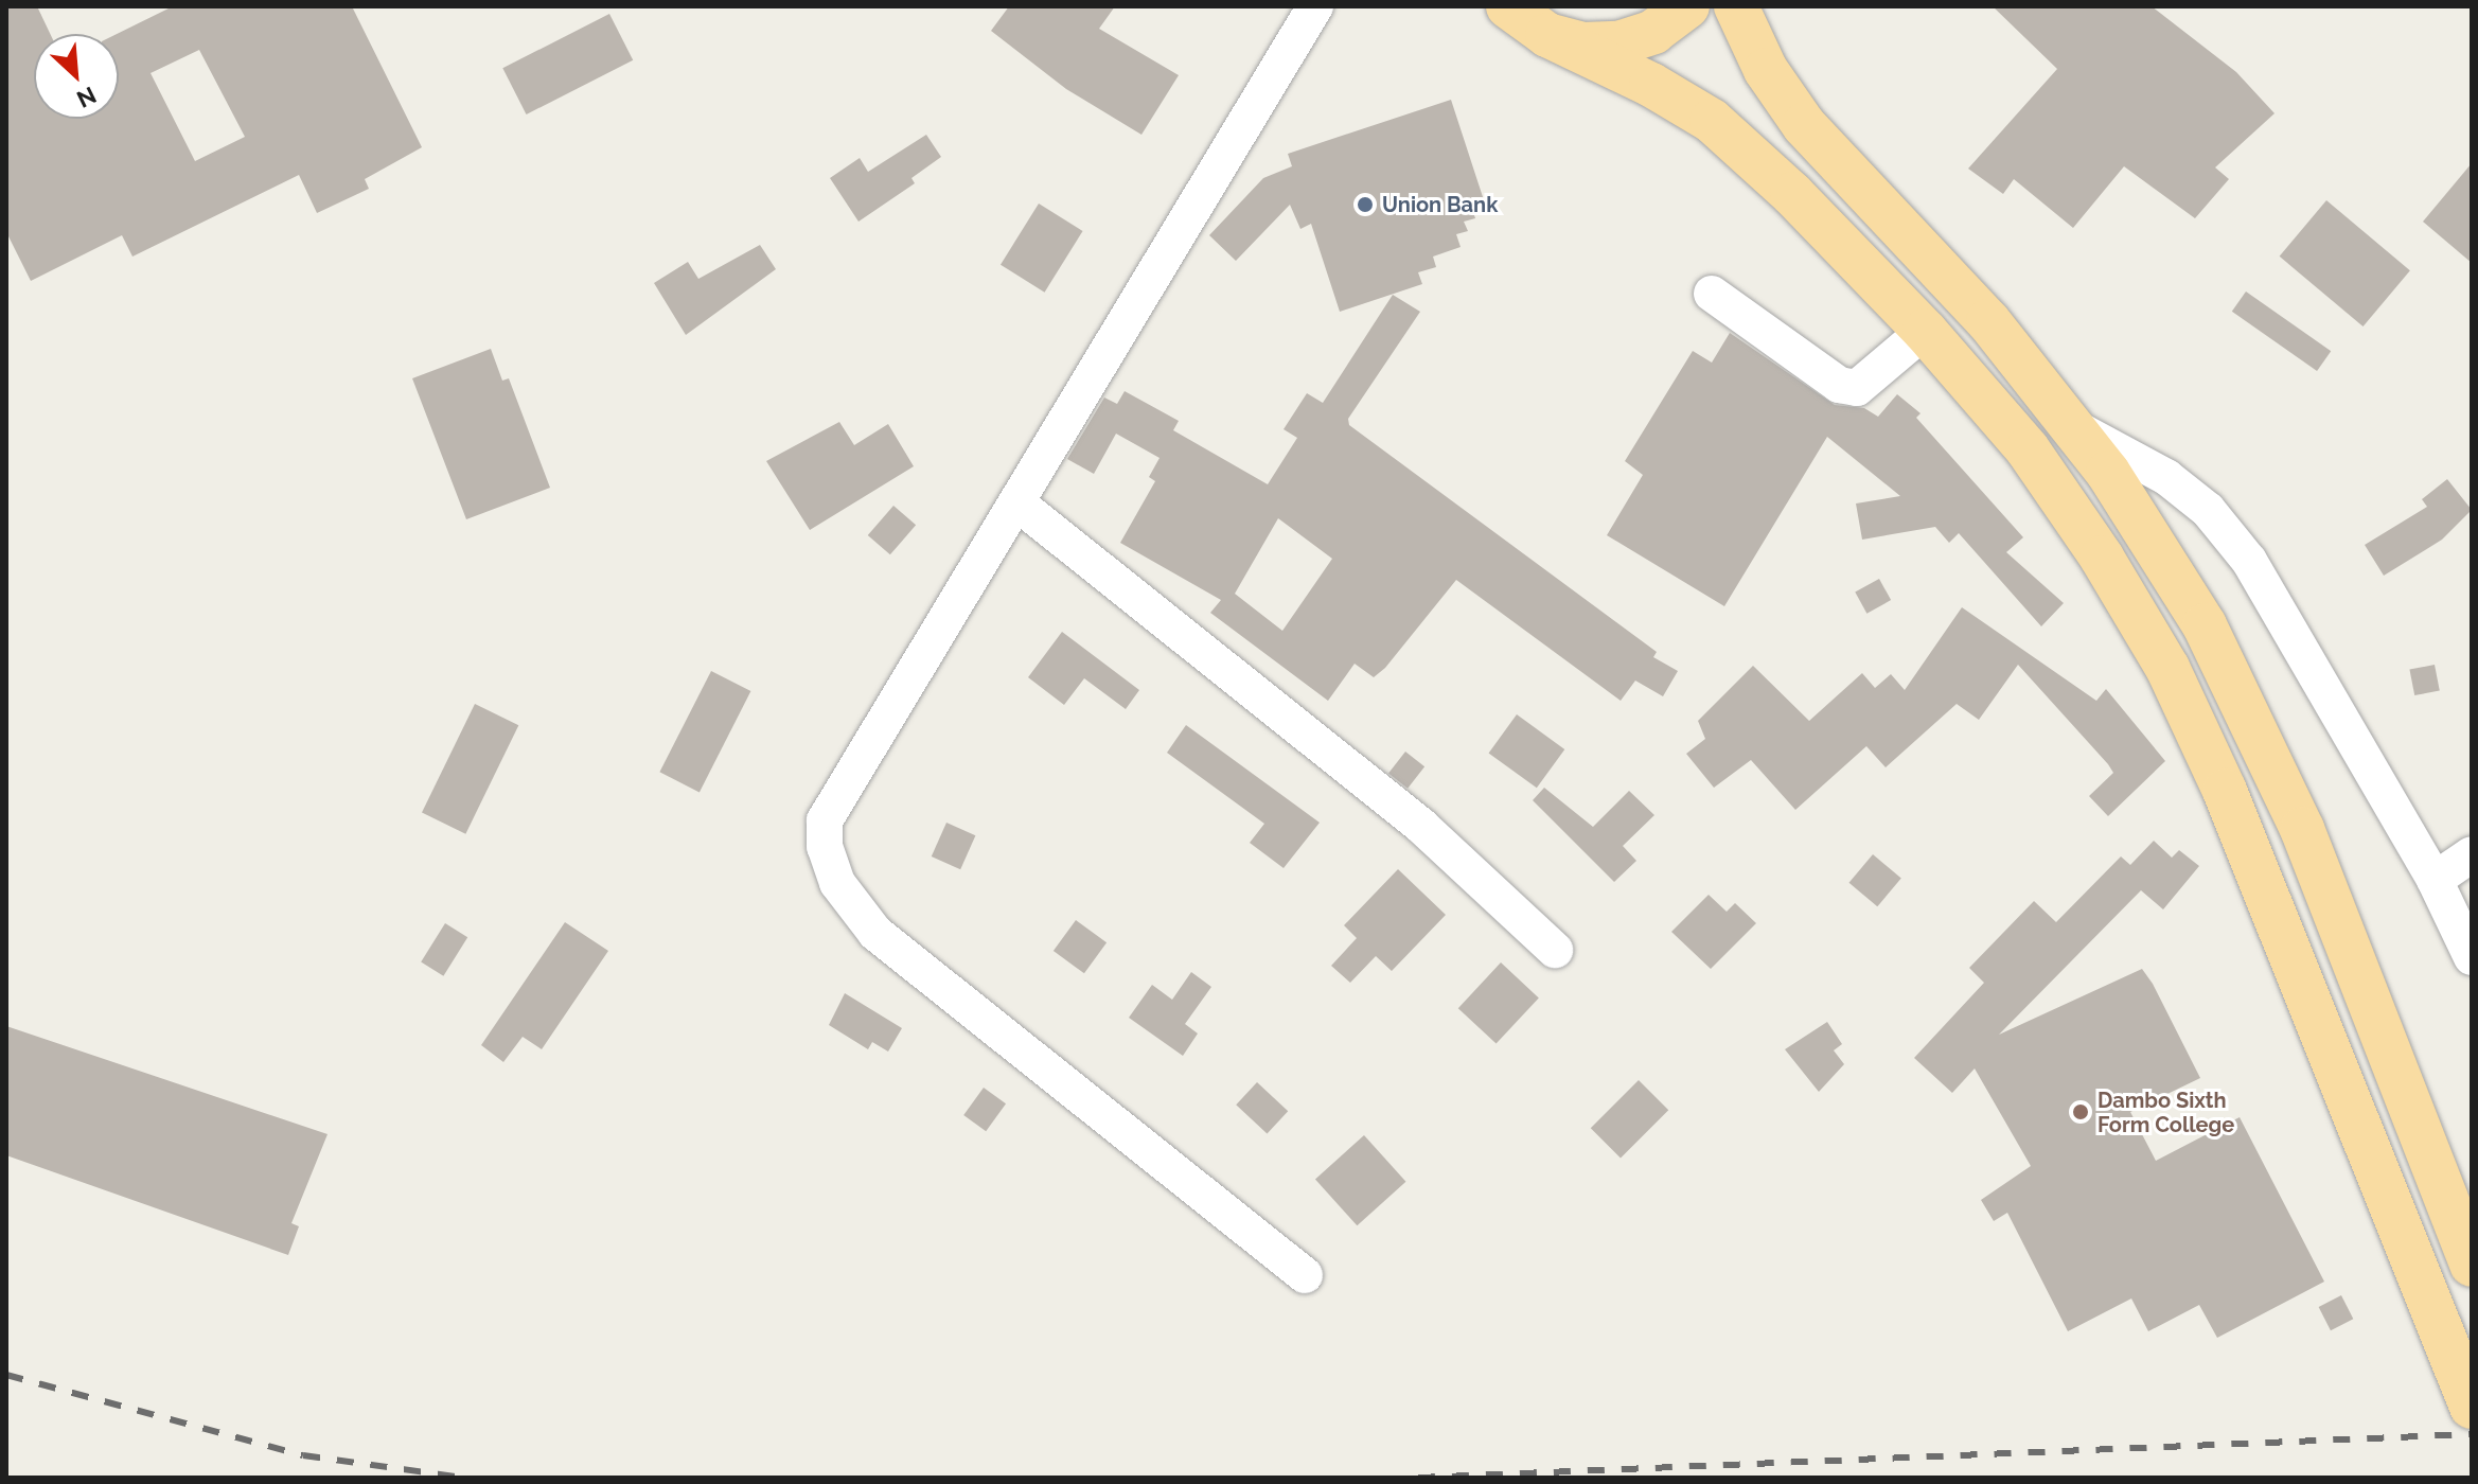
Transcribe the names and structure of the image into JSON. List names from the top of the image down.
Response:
{
  "places": ["Union Bank", "Dambo Sixth Form College"],
  "north": "bottom right"
}
